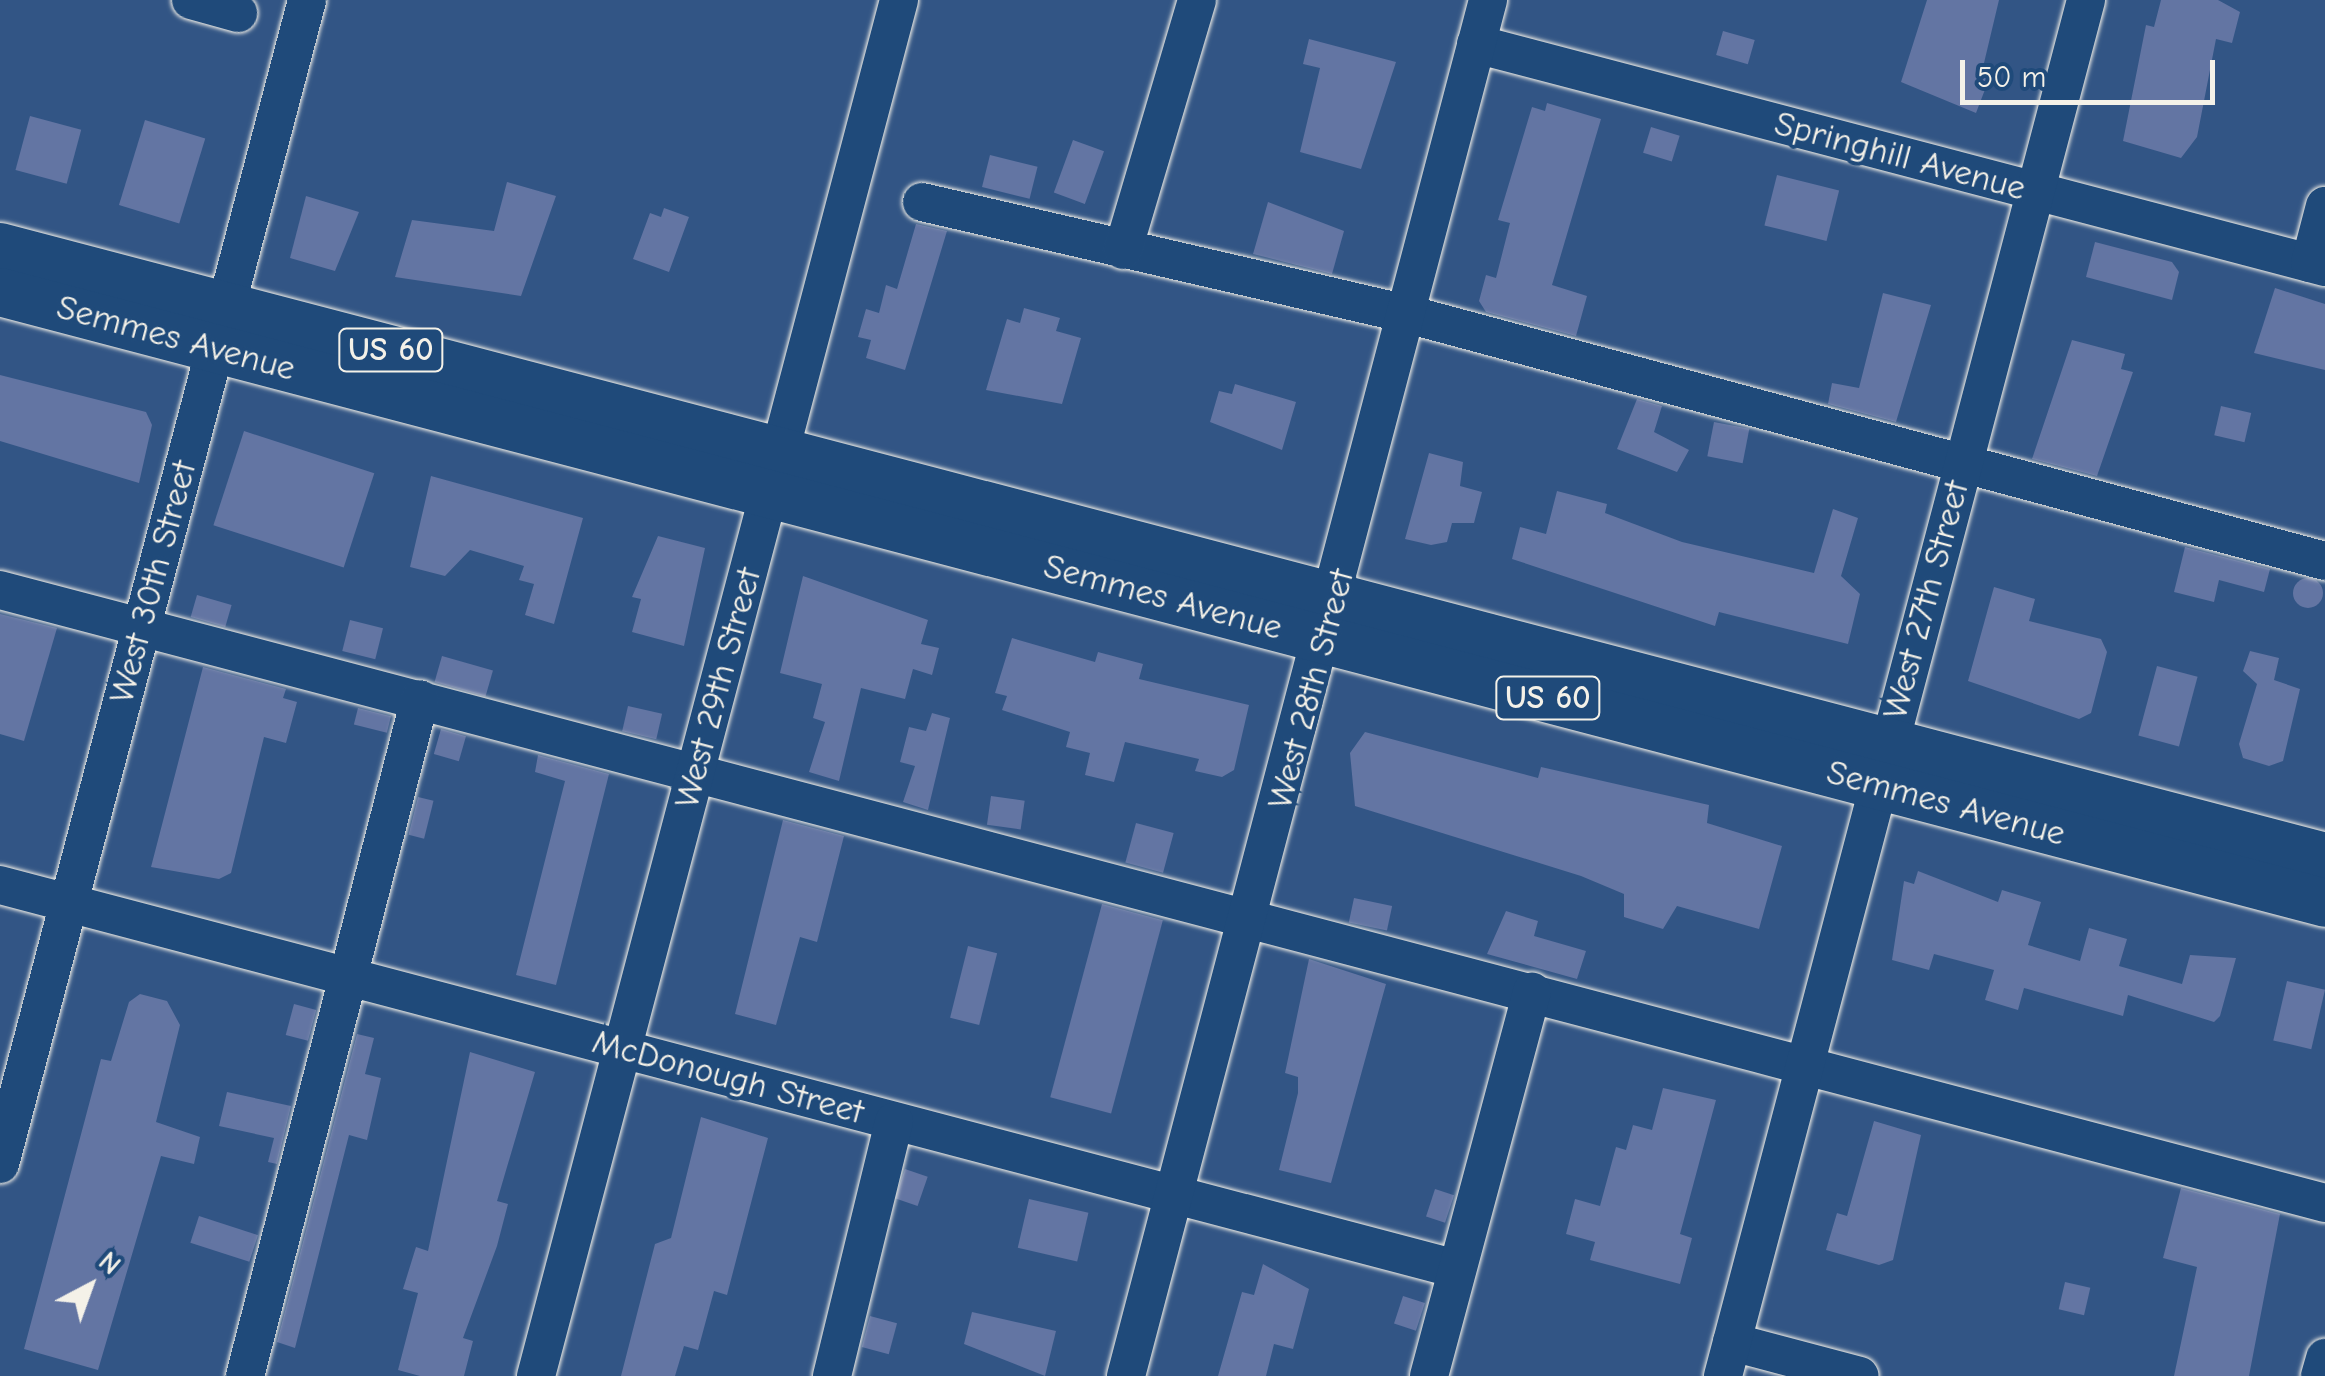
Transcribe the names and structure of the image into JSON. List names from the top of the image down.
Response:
{
  "streets": {
    "main road": ["Semmes Avenue", "US 60"],
    "street": [
      "Springhill Avenue",
      "West 30th Street",
      "West 27th Street",
      "West 29th Street",
      "West 28th Street",
      "McDonough Street"
    ]
  },
  "crossings": [
    ["Springhill Avenue", "West 27th Street"],
    ["Springhill Avenue", "West 28th Street"],
    ["Semmes Avenue", "West 30th Street"],
    ["Semmes Avenue", "West 27th Street"],
    ["Semmes Avenue", "West 29th Street"],
    ["Semmes Avenue", "West 28th Street"],
    ["West 30th Street", "McDonough Street"],
    ["West 29th Street", "McDonough Street"],
    ["West 28th Street", "McDonough Street"]
  ],
  "scale_bar": "50 m",
  "north": "top right"
}
